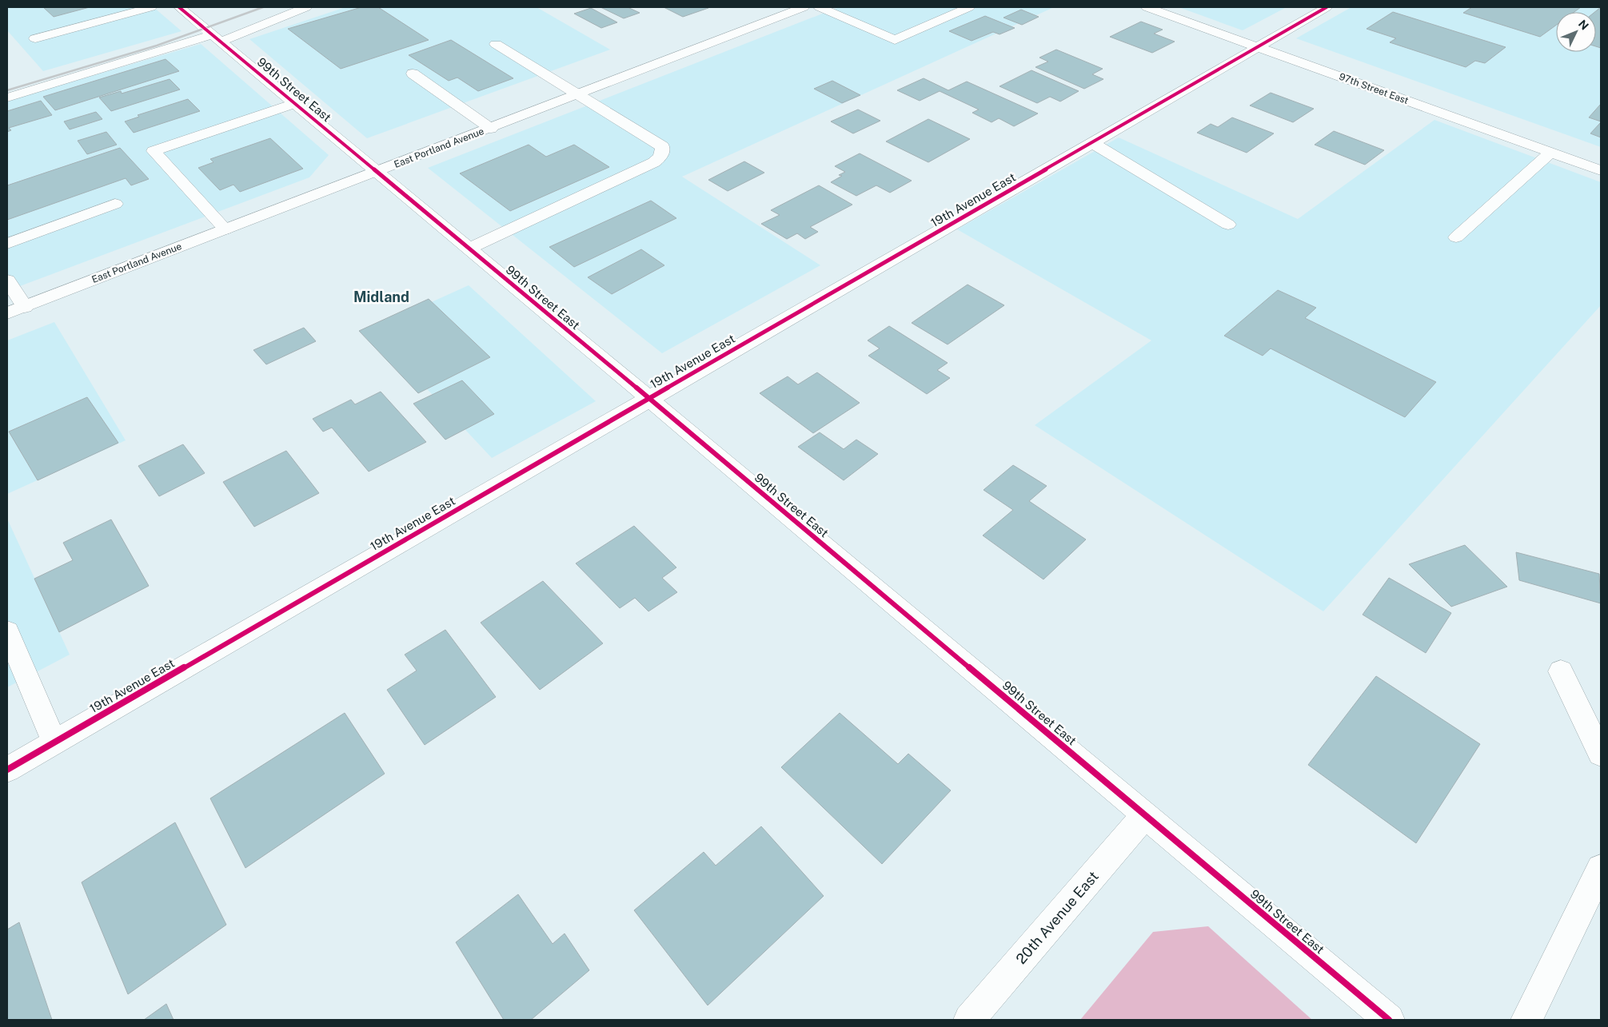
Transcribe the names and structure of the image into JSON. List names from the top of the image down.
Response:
{
  "streets": {
    "street": [
      "97th Street East",
      "99th Street East",
      "East Portland Avenue",
      "19th Avenue East",
      "20th Avenue East"
    ]
  },
  "crossings": [
    ["97th Street East", "19th Avenue East"],
    ["99th Street East", "East Portland Avenue"],
    ["99th Street East", "19th Avenue East"],
    ["99th Street East", "20th Avenue East"]
  ],
  "districts": ["Midland"],
  "north": "top right"
}
